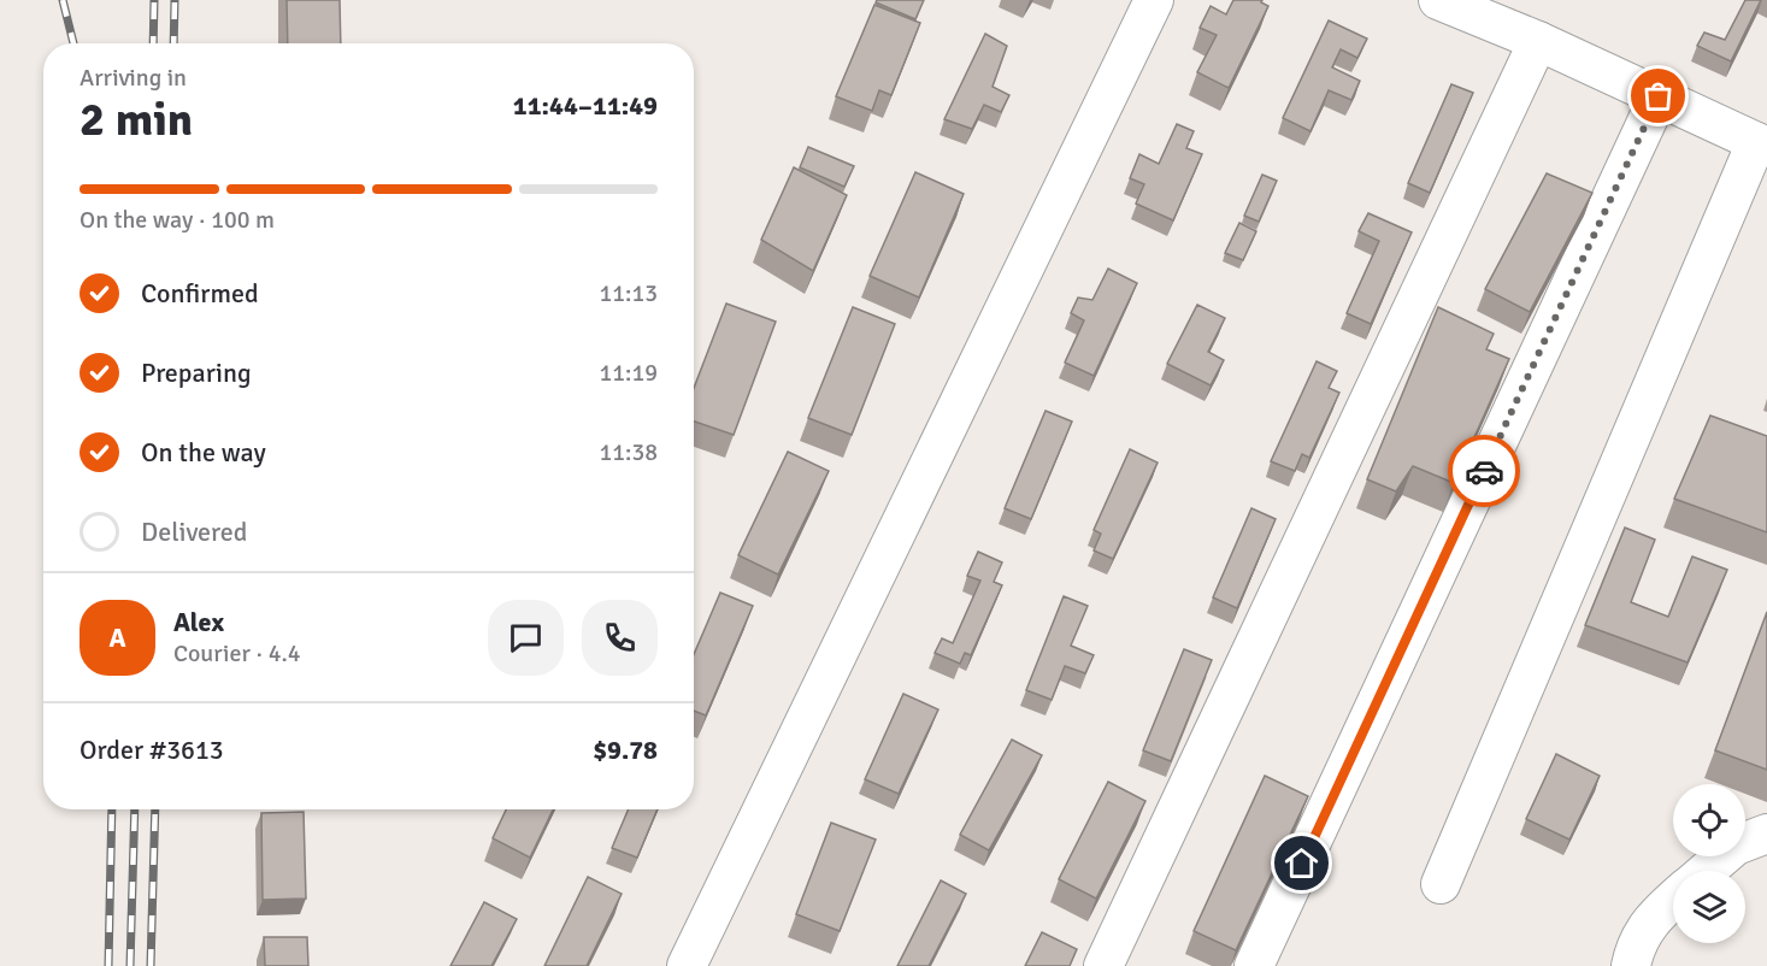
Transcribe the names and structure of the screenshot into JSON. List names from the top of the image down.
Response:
{
  "page": {
    "heading": ["2 min", "Arriving in", "11:44–11:49"],
    "panel": [
      "Alex",
      "Courier · 4.4",
      "Order #3613",
      "$9.78"
    ],
    "bar": "On the way · 100 m",
    "list": [
      ["Confirmed", "11:13"],
      ["Preparing", "11:19"],
      ["On the way", "11:38"],
      "Delivered"
    ],
    "round": "A"
  }
}
